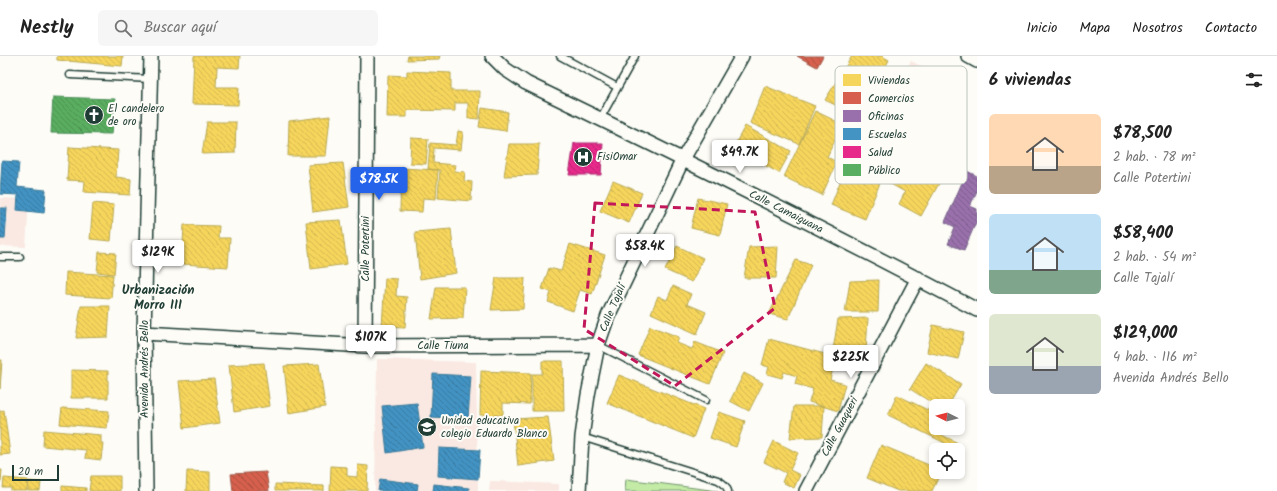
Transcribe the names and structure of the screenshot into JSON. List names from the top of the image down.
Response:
{
  "streets": {
    "street": [
      "Calle Camaiguana",
      "Calle Potertini",
      "Calle Tajalí",
      "Calle Tiuna",
      "Avenida Andrés Bello",
      "Calle Guaqueri"
    ]
  },
  "crossings": [
    ["Calle Camaiguana", "Calle Tajalí"],
    ["Calle Camaiguana", "Calle Guaqueri"],
    ["Calle Potertini", "Calle Tiuna"],
    ["Calle Tajalí", "Calle Tiuna"],
    ["Calle Tiuna", "Avenida Andrés Bello"]
  ],
  "districts": ["Urbanización Morro III"],
  "places": {
    "church": ["El candelero de oro"],
    "hospital": ["FisiOmar"],
    "school or university": ["Unidad educativa colegio Eduardo Blanco"]
  },
  "legend": [
    "Viviendas",
    "Comercios",
    "Oficinas",
    "Escuelas",
    "Salud",
    "Público"
  ],
  "scale_bar": "20 m",
  "north": "left",
  "page": {
    "header": "Nestly",
    "search": "Buscar aquí",
    "nav": [
      "Inicio",
      "Mapa",
      "Nosotros",
      "Contacto"
    ],
    "heading": "6 viviendas",
    "list": [
      {
        "name": "$78,500",
        "note": "2 hab. · 78 m² · Calle Potertini"
      },
      {
        "name": "$58,400",
        "note": "2 hab. · 54 m² · Calle Tajalí"
      },
      {
        "name": "$129,000",
        "note": "4 hab. · 116 m² · Avenida Andrés Bello"
      }
    ],
    "price": [
      "$49.7K",
      "$78.5K",
      "$58.4K",
      "$129K",
      "$107K",
      "$225K"
    ],
    "scale": "20 m"
  }
}
